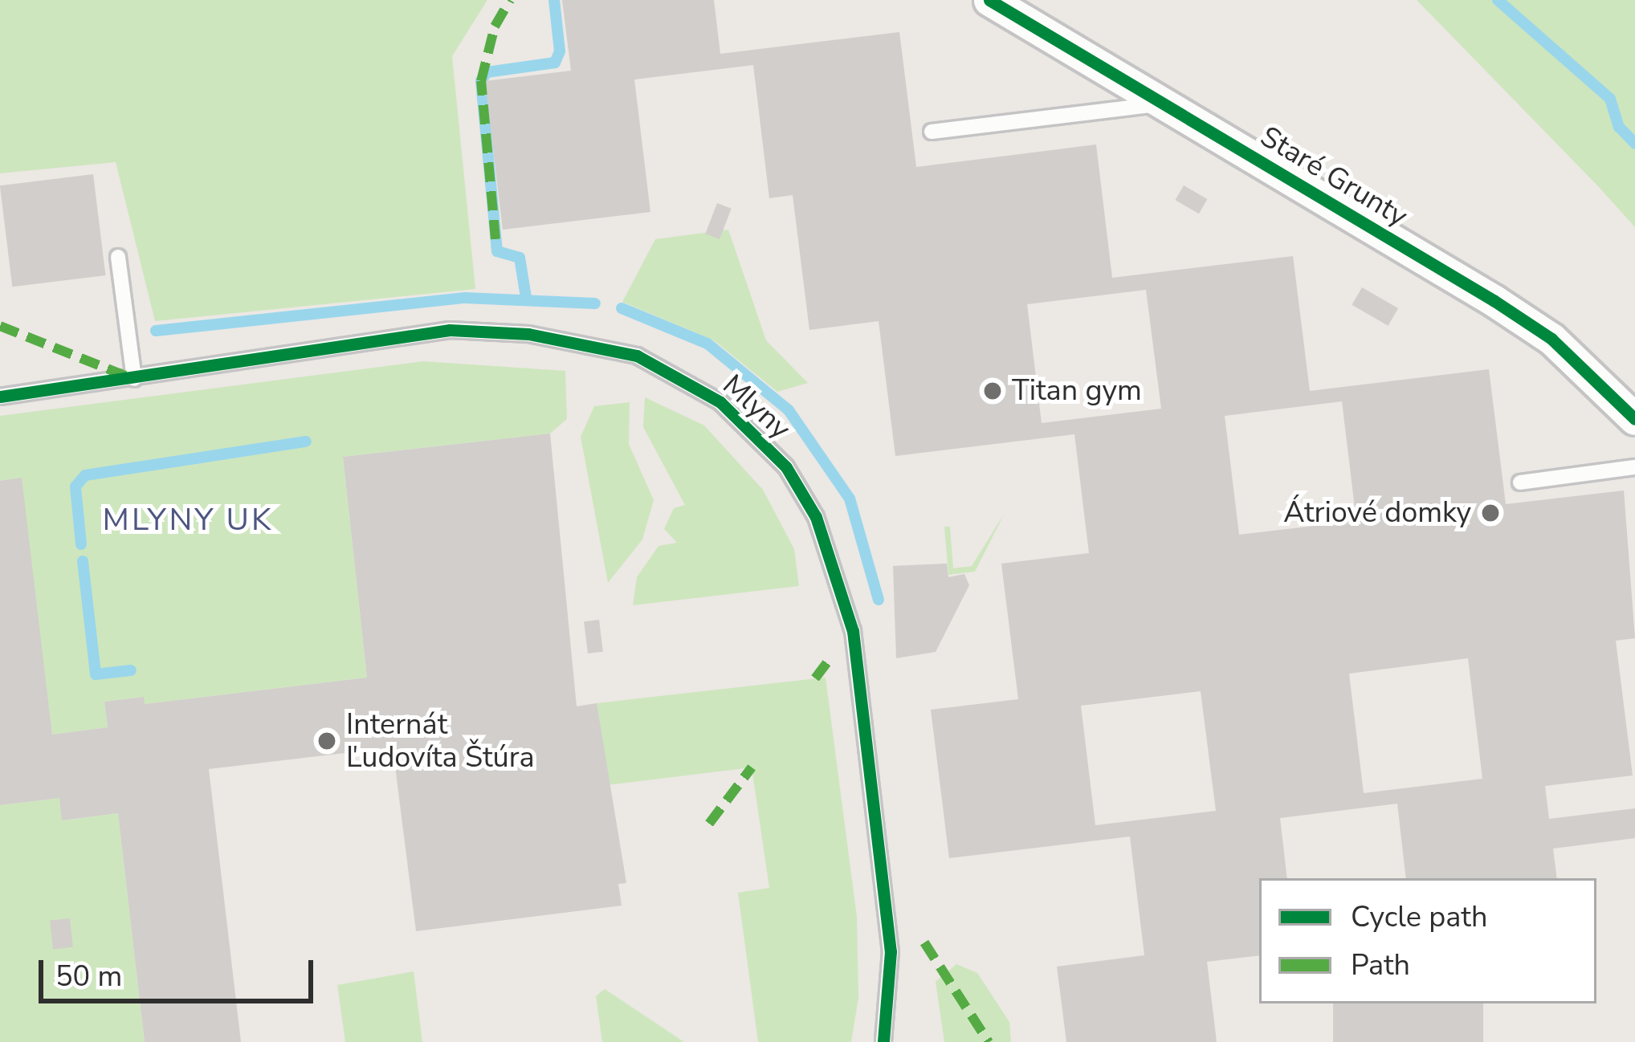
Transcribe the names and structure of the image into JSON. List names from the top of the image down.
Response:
{
  "streets": {
    "street": ["Staré Grunty"],
    "lane": ["Mlyny"]
  },
  "districts": ["MLYNY UK"],
  "places": ["Titan gym", "Átriové domky", "Internát Ľudovíta Štúra"],
  "legend": ["Cycle path", "Path"],
  "scale_bar": "50 m"
}
